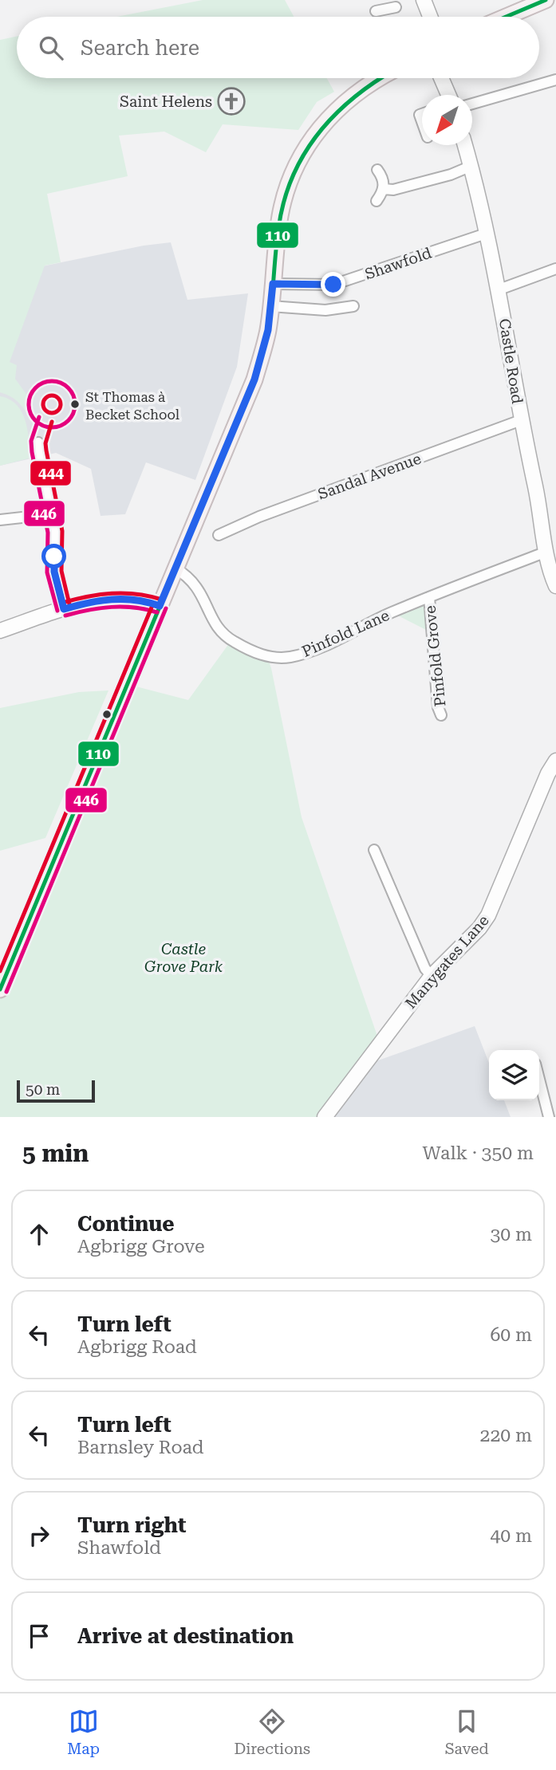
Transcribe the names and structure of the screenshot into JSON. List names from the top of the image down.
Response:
{
  "streets": {
    "street": [
      "Shawfold",
      "Castle Road",
      "Sandal Avenue",
      "Pinfold Lane",
      "Pinfold Grove",
      "Manygates Lane"
    ]
  },
  "crossings": [
    ["Shawfold", "Castle Road"],
    ["Castle Road", "Sandal Avenue"],
    ["Castle Road", "Pinfold Lane"],
    ["Pinfold Lane", "Pinfold Grove"]
  ],
  "parks": ["Castle Grove Park"],
  "places": {
    "church": ["Saint Helens"],
    "other": ["St Thomas à Becket School"]
  },
  "lines": ["transit line 110", "transit line 446", "transit line 444"],
  "scale_bar": "50 m",
  "north": "bottom left",
  "page": {
    "search": "Search here",
    "scale": "50 m",
    "heading": ["5 min", "Walk · 350 m"],
    "list": [
      ["Continue", "Agbrigg Grove", "30 m"],
      ["Turn left", "Agbrigg Road", "60 m"],
      ["Turn left", "Barnsley Road", "220 m"],
      ["Turn right", "Shawfold", "40 m"],
      "Arrive at destination"
    ],
    "nav": ["Map", "Directions", "Saved"]
  }
}
